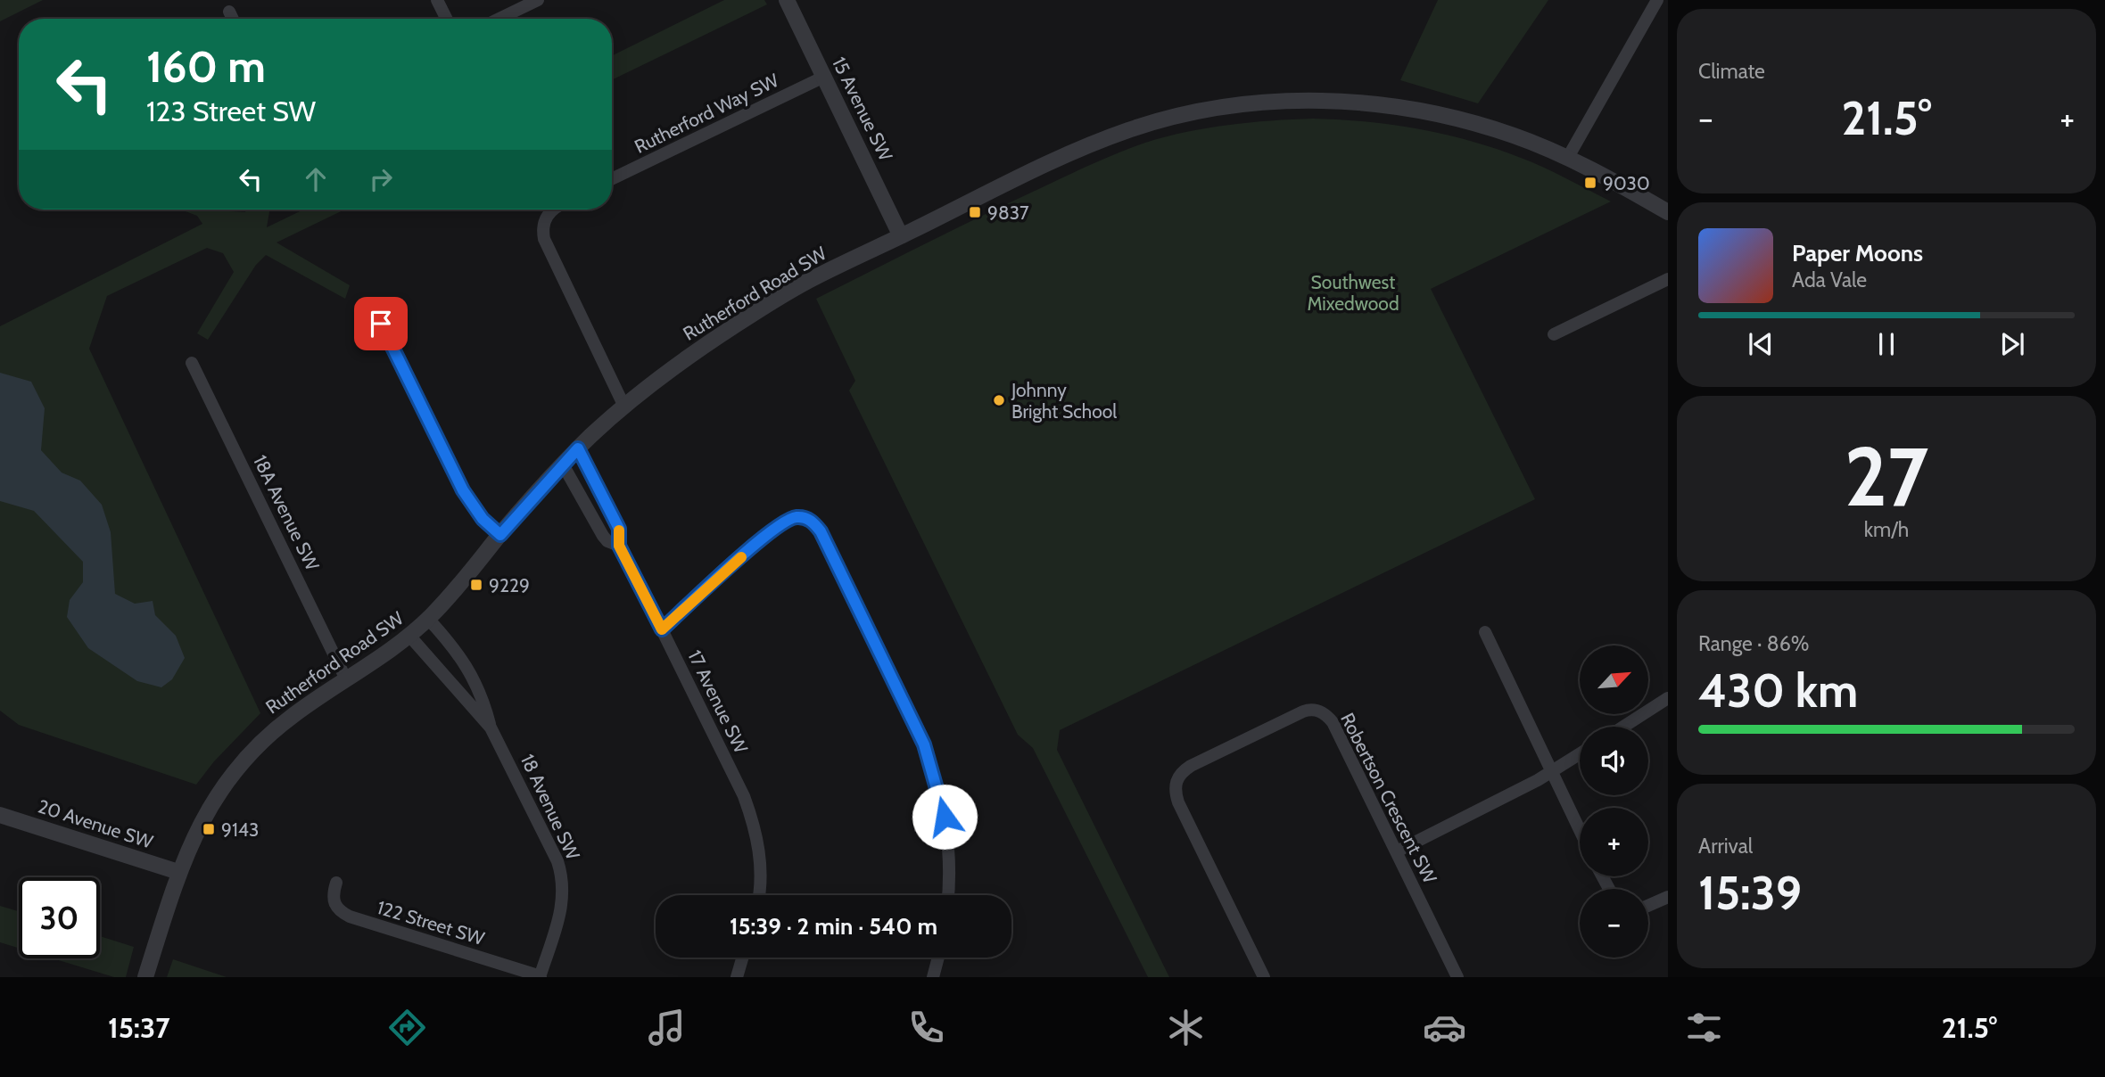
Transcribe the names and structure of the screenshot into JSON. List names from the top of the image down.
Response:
{
  "streets": {
    "street": [
      "15 Avenue SW",
      "Rutherford Way SW",
      "Rutherford Road SW",
      "18A Avenue SW",
      "17 Avenue SW",
      "Robertson Crescent SW",
      "18 Avenue SW",
      "20 Avenue SW",
      "122 Street SW"
    ]
  },
  "crossings": [
    ["15 Avenue SW", "Rutherford Way SW"],
    ["15 Avenue SW", "Rutherford Road SW"],
    ["Rutherford Road SW", "18A Avenue SW"],
    ["Rutherford Road SW", "17 Avenue SW"],
    ["Rutherford Road SW", "18 Avenue SW"],
    ["Rutherford Road SW", "20 Avenue SW"],
    ["18 Avenue SW", "122 Street SW"]
  ],
  "parks": ["Southwest Mixedwood"],
  "places": {
    "transit": [
      "9030",
      "9837",
      "9229",
      "9143"
    ],
    "other": ["Johnny Bright School"]
  },
  "north": "top right",
  "page": {
    "tile": [
      "Climate",
      ["27", "km/h"],
      ["Range · 86%", "430 km"],
      ["Arrival", "15:39"]
    ],
    "turn": ["160 m", "123 Street SW"],
    "heat": ["−", "21.5°", "+"],
    "song": ["Paper Moons", "Ada Vale"],
    "map_buttons": ["+", "−"],
    "limit": "30",
    "trip": "15:39 · 2 min · 540 m",
    "tabs": ["15:37", "21.5°"]
  }
}
